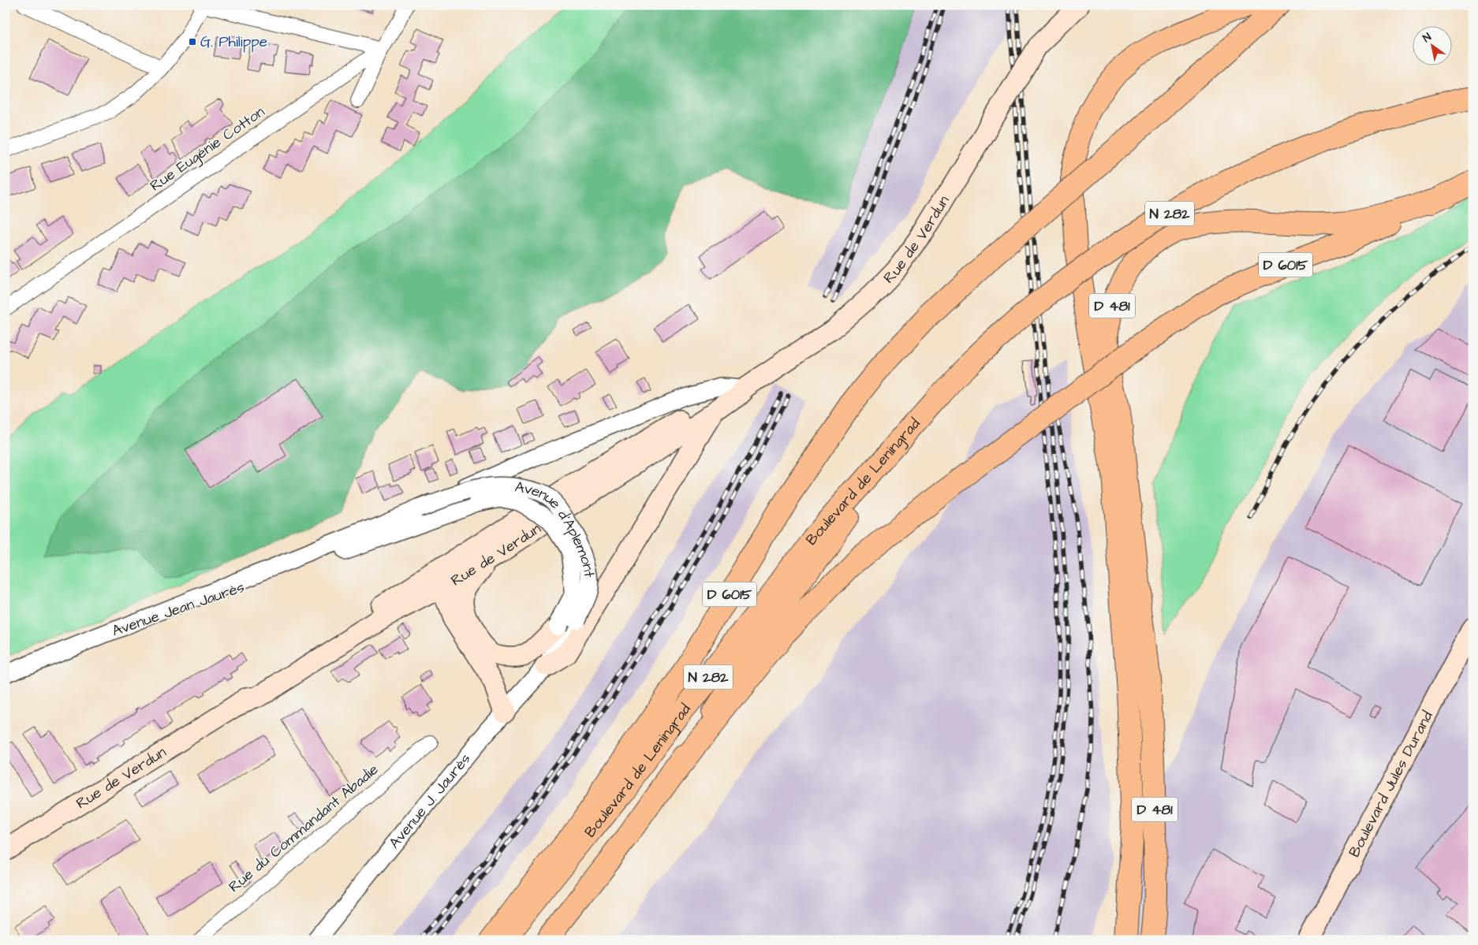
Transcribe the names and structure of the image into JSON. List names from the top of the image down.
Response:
{
  "streets": {
    "main road": [
      "N 282",
      "Rue de Verdun",
      "D 6015",
      "D 481",
      "Boulevard de Leningrad",
      "Boulevard Jules Durand"
    ],
    "street": [
      "Rue Eugénie Cotton",
      "Avenue d'Aplemont",
      "Avenue Jean Jaurès",
      "Avenue J. Jaurès",
      "Rue du Commandant Abadie"
    ]
  },
  "crossings": [
    ["N 282", "Boulevard de Leningrad"],
    ["D 6015", "D 481"],
    ["D 6015", "Boulevard de Leningrad"],
    ["Avenue d'Aplemont", "Avenue Jean Jaurès"]
  ],
  "places": {
    "transit": ["G. Philippe"]
  },
  "north": "top left"
}
